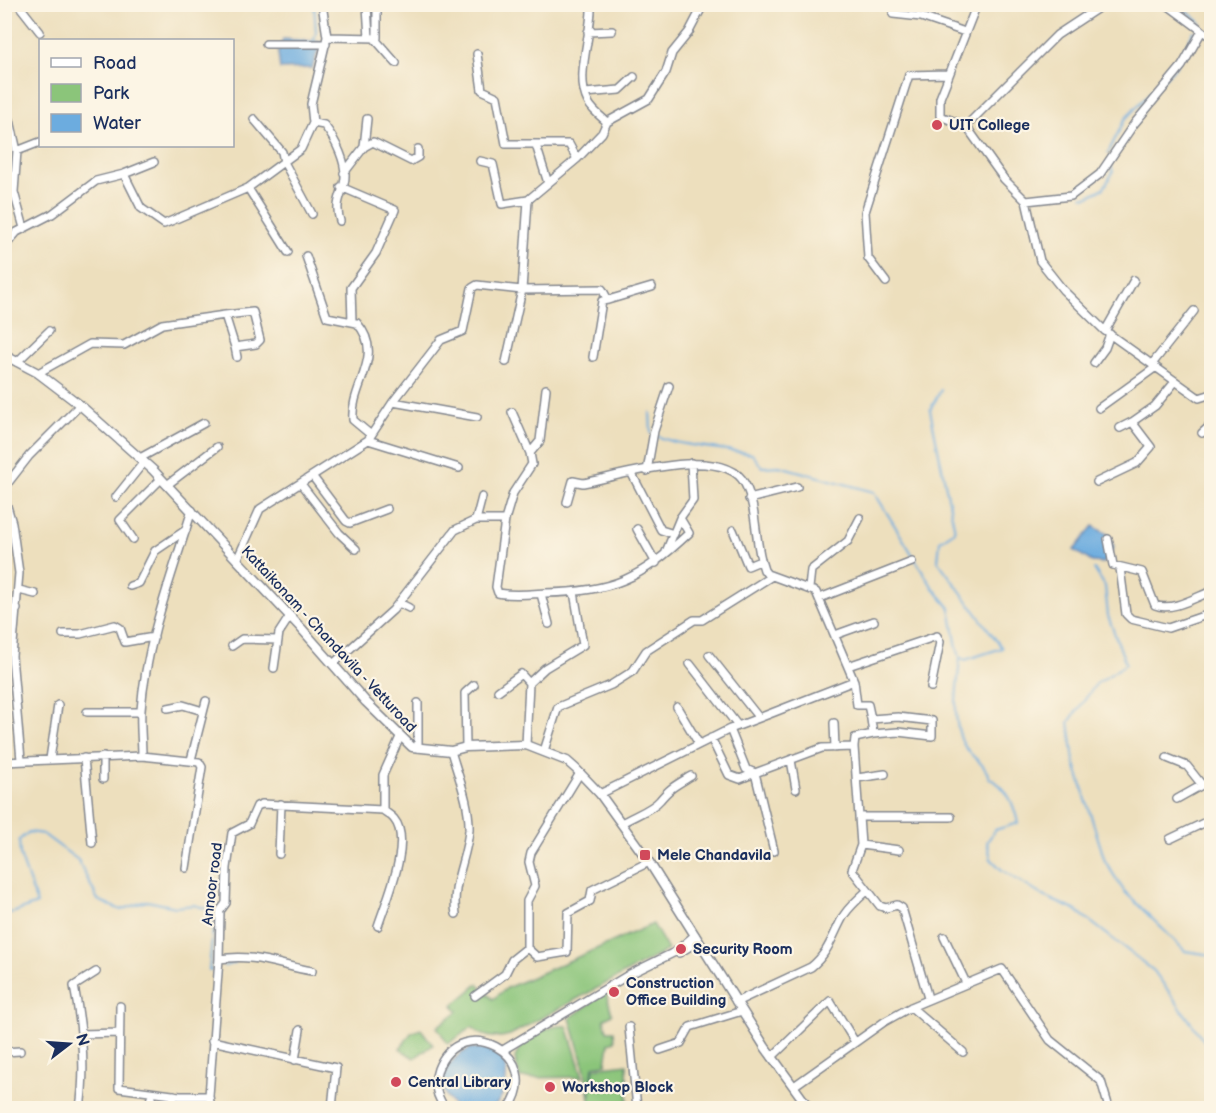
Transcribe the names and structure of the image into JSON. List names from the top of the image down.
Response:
{
  "streets": {
    "main road": ["Kattaikonam - Chandavila - Vetturoad"],
    "street": ["Annoor road"]
  },
  "places": {
    "other": [
      "UIT College",
      "Security Room",
      "Construction Office Building",
      "Central Library",
      "Workshop Block"
    ],
    "transit": ["Mele Chandavila"]
  },
  "legend": ["Road", "Park", "Water"],
  "north": "right"
}
